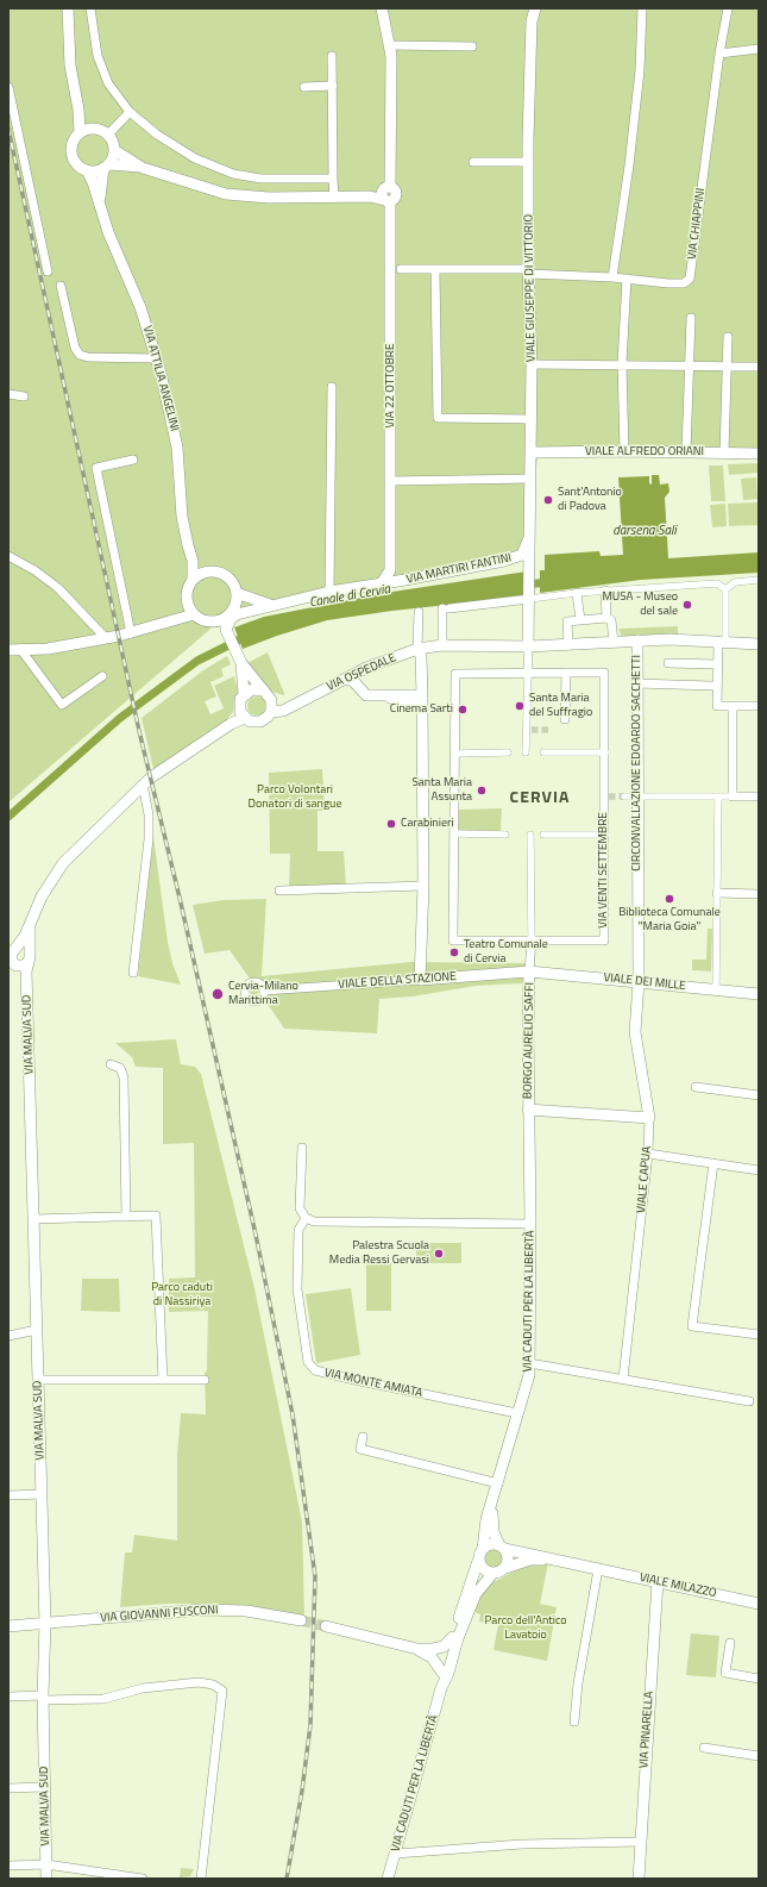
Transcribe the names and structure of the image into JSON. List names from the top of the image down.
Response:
{
  "streets": {
    "street": [
      "VIA CHIAPPINI",
      "VIALE GIUSEPPE DI VITTORIO",
      "VIA ATTILIA ANGELINI",
      "VIA 22 OTTOBRE",
      "VIALE ALFREDO ORIANI",
      "VIA MARTIRI FANTINI",
      "VIA OSPEDALE",
      "CIRCONVALLAZIONE EDOARDO SACCHETTI",
      "VIA VENTI SETTEMBRE",
      "VIALE DELLA STAZIONE",
      "VIALE DEI MILLE",
      "VIA MALVA SUD",
      "BORGO AURELIO SAFFI",
      "VIALE CAPUA",
      "VIA CADUTI PER LA LIBERTÀ",
      "VIA MONTE AMIATA",
      "VIALE MILAZZO",
      "VIA GIOVANNI FUSCONI",
      "VIA PINARELLA"
    ]
  },
  "crossings": [
    ["VIA CHIAPPINI", "VIALE GIUSEPPE DI VITTORIO"],
    ["VIALE GIUSEPPE DI VITTORIO", "VIALE ALFREDO ORIANI"],
    ["VIALE GIUSEPPE DI VITTORIO", "VIA MARTIRI FANTINI"],
    ["VIALE GIUSEPPE DI VITTORIO", "CIRCONVALLAZIONE EDOARDO SACCHETTI"],
    ["VIA OSPEDALE", "CIRCONVALLAZIONE EDOARDO SACCHETTI"],
    ["CIRCONVALLAZIONE EDOARDO SACCHETTI", "VIALE DEI MILLE"],
    ["CIRCONVALLAZIONE EDOARDO SACCHETTI", "VIALE CAPUA"],
    ["VIALE DELLA STAZIONE", "VIALE DEI MILLE"],
    ["VIALE DELLA STAZIONE", "BORGO AURELIO SAFFI"],
    ["VIALE DEI MILLE", "BORGO AURELIO SAFFI"],
    ["VIALE DEI MILLE", "VIALE CAPUA"],
    ["VIA MALVA SUD", "VIA GIOVANNI FUSCONI"],
    ["BORGO AURELIO SAFFI", "VIA CADUTI PER LA LIBERTÀ"],
    ["VIA CADUTI PER LA LIBERTÀ", "VIA MONTE AMIATA"],
    ["VIA CADUTI PER LA LIBERTÀ", "VIALE MILAZZO"],
    ["VIALE MILAZZO", "VIA PINARELLA"]
  ],
  "districts": ["CERVIA"],
  "water": ["darsena Sali", "Canale di Cervia"],
  "parks": ["Parco Volontari Donatori di sangue", "Parco caduti di Nassiriya", "Parco dell'Antico Lavatoio"],
  "places": [
    "Sant'Antonio di Padova",
    "MUSA - Museo del sale",
    "Santa Maria del Suffragio",
    "Cinema Sarti",
    "Santa Maria Assunta",
    "Carabinieri",
    "Biblioteca Comunale \"Maria Goia\"",
    "Teatro Comunale di Cervia",
    "Cervia-Milano Marittima",
    "Palestra Scuola Media Ressi Gervasi"
  ]
}
